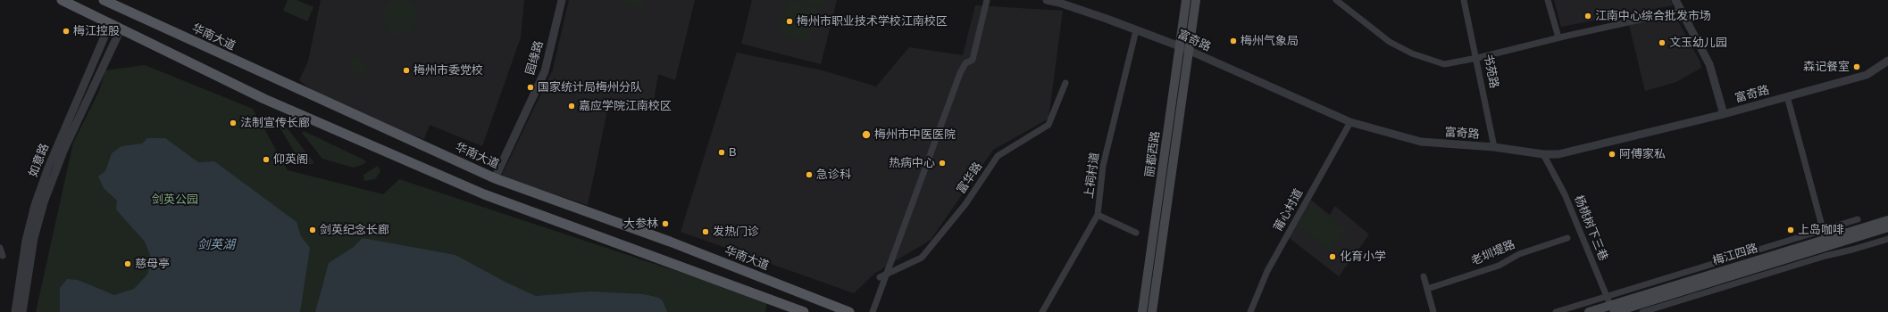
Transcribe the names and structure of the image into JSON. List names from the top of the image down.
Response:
{
  "streets": {
    "main road": ["华南大道", "丽都西路", "梅江四路"],
    "street": [
      "富奇路",
      "园缘路",
      "书苑路",
      "如意路",
      "上祠村道",
      "富华路",
      "莆心村道",
      "杨桃树下三巷",
      "老圳堤路"
    ]
  },
  "crossings": [
    ["华南大道", "园缘路"],
    ["富奇路", "书苑路"],
    ["富奇路", "丽都西路"],
    ["富奇路", "上祠村道"],
    ["富奇路", "莆心村道"],
    ["富奇路", "杨桃树下三巷"],
    ["杨桃树下三巷", "梅江四路"]
  ],
  "water": ["剑英湖"],
  "parks": ["剑英公园"],
  "places": [
    "江南中心综合批发市场",
    "梅州市职业技术学校江南校区",
    "梅江控股",
    "梅州气象局",
    "文玉幼儿园",
    "森记餐室",
    "梅州市委党校",
    "国家统计局梅州分队",
    "嘉应学院江南校区",
    "法制宣传长廊",
    "梅州市中医医院",
    "B",
    "阿傅家私",
    "仰英阁",
    "热病中心",
    "急诊科",
    "大参林",
    "剑英纪念长廊",
    "上岛咖啡",
    "发热门诊",
    "化育小学",
    "慈母亭"
  ]
}
